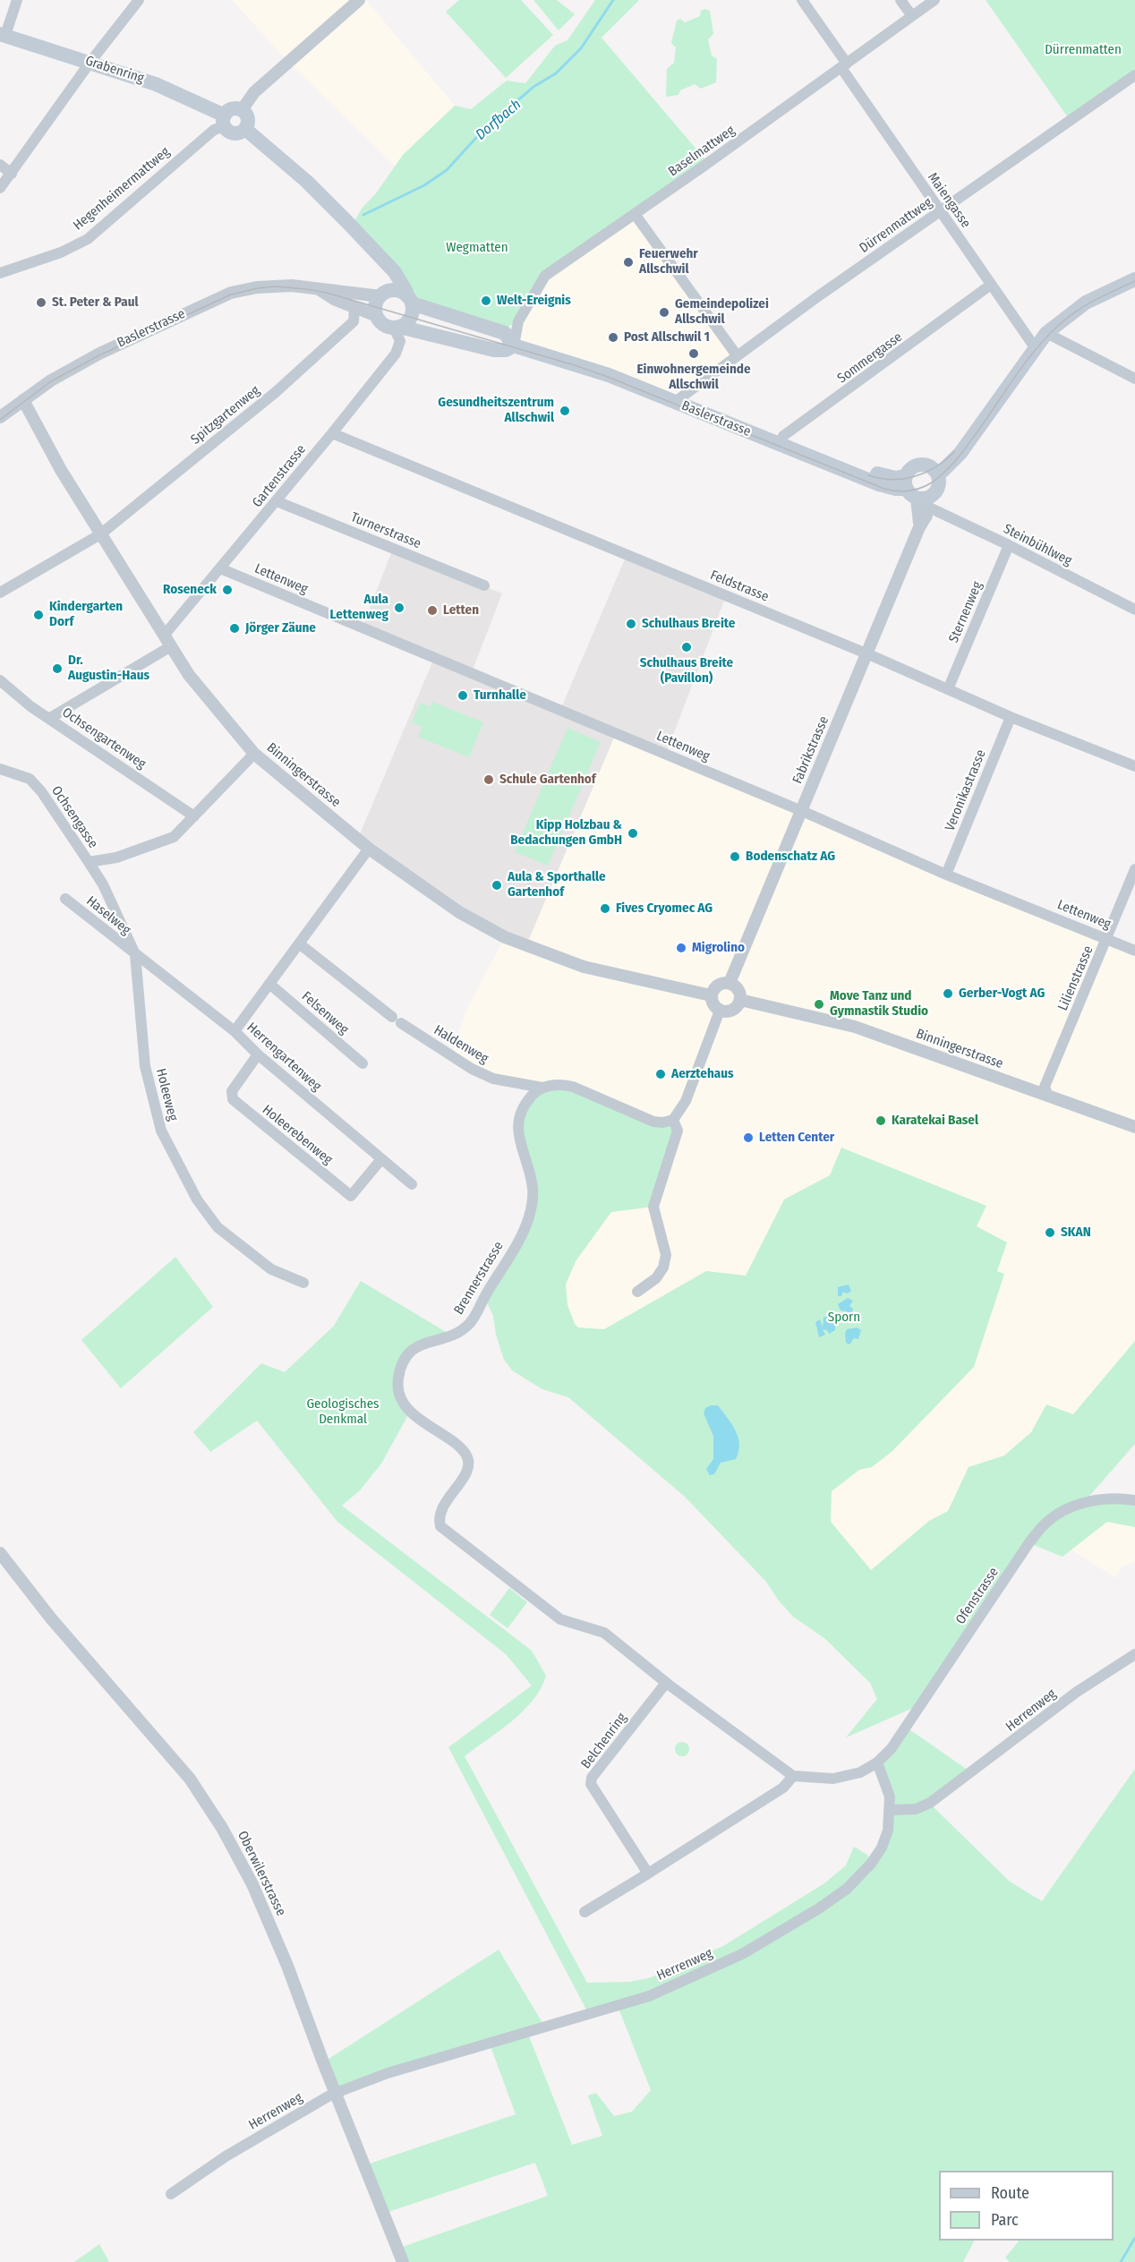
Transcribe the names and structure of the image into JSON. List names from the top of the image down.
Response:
{
  "streets": {
    "main road": ["Grabenring", "Baslerstrasse"],
    "street": [
      "Baselmattweg",
      "Hegenheimermattweg",
      "Maiengasse",
      "Dürrenmattweg",
      "Sommergasse",
      "Spitzgartenweg",
      "Gartenstrasse",
      "Turnerstrasse",
      "Steinbühlweg",
      "Lettenweg",
      "Feldstrasse",
      "Sternenweg",
      "Ochsengartenweg",
      "Fabrikstrasse",
      "Binningerstrasse",
      "Veronikastrasse",
      "Ochsengasse",
      "Haselweg",
      "Lilienstrasse",
      "Felsenweg",
      "Haldenweg",
      "Herrengartenweg",
      "Holeeweg",
      "Holeerebenweg",
      "Brennerstrasse",
      "Ofenstrasse",
      "Herrenweg",
      "Belchenring",
      "Oberwilerstrasse"
    ]
  },
  "crossings": [
    ["Grabenring", "Hegenheimermattweg"],
    ["Baselmattweg", "Maiengasse"],
    ["Baselmattweg", "Baslerstrasse"],
    ["Maiengasse", "Dürrenmattweg"],
    ["Maiengasse", "Sommergasse"],
    ["Dürrenmattweg", "Baslerstrasse"],
    ["Baslerstrasse", "Sommergasse"],
    ["Baslerstrasse", "Spitzgartenweg"],
    ["Baslerstrasse", "Gartenstrasse"],
    ["Baslerstrasse", "Steinbühlweg"],
    ["Baslerstrasse", "Fabrikstrasse"],
    ["Baslerstrasse", "Binningerstrasse"],
    ["Spitzgartenweg", "Binningerstrasse"],
    ["Gartenstrasse", "Turnerstrasse"],
    ["Gartenstrasse", "Lettenweg"],
    ["Gartenstrasse", "Feldstrasse"],
    ["Gartenstrasse", "Binningerstrasse"],
    ["Steinbühlweg", "Sternenweg"],
    ["Steinbühlweg", "Fabrikstrasse"],
    ["Lettenweg", "Fabrikstrasse"],
    ["Lettenweg", "Veronikastrasse"],
    ["Lettenweg", "Lilienstrasse"],
    ["Feldstrasse", "Sternenweg"],
    ["Feldstrasse", "Fabrikstrasse"],
    ["Feldstrasse", "Veronikastrasse"],
    ["Ochsengartenweg", "Ochsengasse"],
    ["Fabrikstrasse", "Binningerstrasse"],
    ["Binningerstrasse", "Ochsengasse"],
    ["Binningerstrasse", "Lilienstrasse"],
    ["Ochsengasse", "Holeeweg"],
    ["Haselweg", "Herrengartenweg"],
    ["Haselweg", "Holeeweg"],
    ["Haldenweg", "Brennerstrasse"],
    ["Herrengartenweg", "Holeeweg"],
    ["Herrengartenweg", "Holeerebenweg"],
    ["Brennerstrasse", "Belchenring"],
    ["Herrenweg", "Oberwilerstrasse"]
  ],
  "water": ["Dorfbach"],
  "parks": [
    "Dürrenmatten",
    "Wegmatten",
    "Sporn",
    "Geologisches Denkmal"
  ],
  "places": [
    "Feuerwehr Allschwil",
    "Welt-Ereignis",
    "St. Peter & Paul",
    "Gemeindepolizei Allschwil",
    "Post Allschwil 1",
    "Einwohnergemeinde Allschwil",
    "Gesundheitszentrum Allschwil",
    "Roseneck",
    "Aula Lettenweg",
    "Letten",
    "Kindergarten Dorf",
    "Schulhaus Breite",
    "Jörger Zäune",
    "Schulhaus Breite (Pavillon)",
    "Dr. Augustin-Haus",
    "Turnhalle",
    "Schule Gartenhof",
    "Kipp Holzbau & Bedachungen GmbH",
    "Bodenschatz AG",
    "Aula & Sporthalle Gartenhof",
    "Fives Cryomec AG",
    "Migrolino",
    "Gerber-Vogt AG",
    "Move Tanz und Gymnastik Studio",
    "Aerztehaus",
    "Karatekai Basel",
    "Letten Center",
    "SKAN"
  ],
  "legend": ["Route", "Parc"]
}
